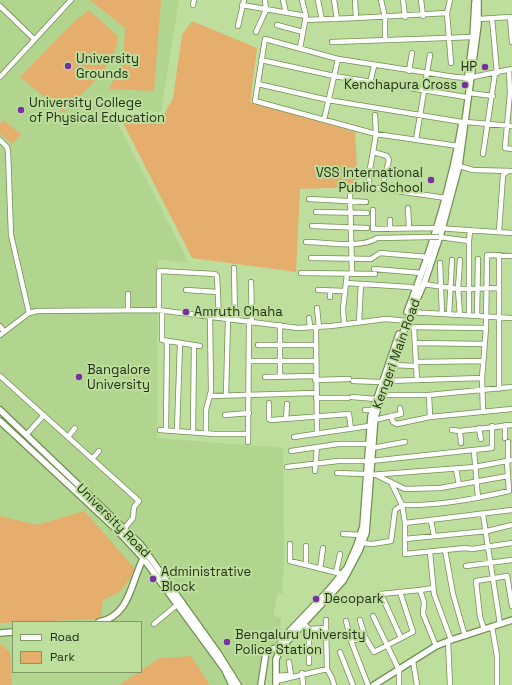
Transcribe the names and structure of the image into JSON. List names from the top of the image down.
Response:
{
  "streets": {
    "main road": ["Kengeri Main Road", "University Road"]
  },
  "places": [
    "University Grounds",
    "HP",
    "Kenchapura Cross",
    "University College of Physical Education",
    "VSS International Public School",
    "Amruth Chaha",
    "Bangalore University",
    "Administrative Block",
    "Decopark",
    "Bengaluru University Police Station"
  ],
  "legend": ["Road", "Park"]
}
